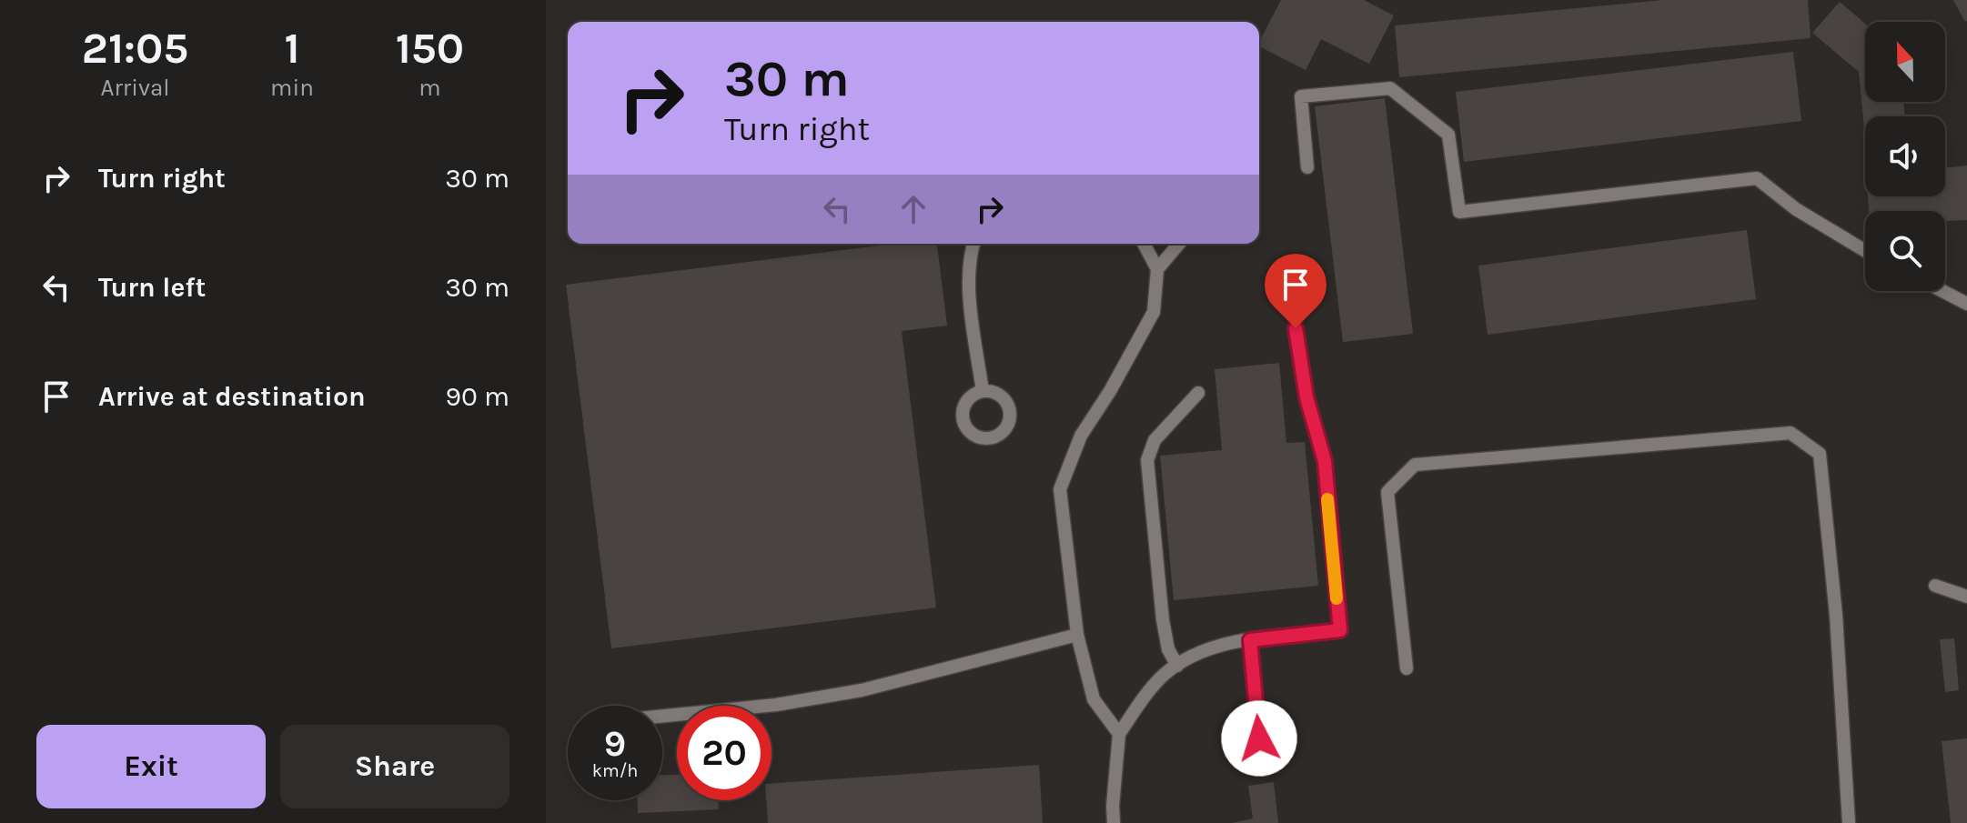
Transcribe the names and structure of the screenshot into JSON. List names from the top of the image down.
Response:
{
  "north": "top",
  "page": {
    "eta": [
      "21:05",
      "Arrival",
      "1",
      "min",
      "150",
      "m"
    ],
    "turn": ["30 m", "Turn right"],
    "list": [
      {
        "name": "Turn right",
        "value": "30 m"
      },
      {
        "name": "Turn left",
        "value": "30 m"
      },
      {
        "name": "Arrive at destination",
        "value": "90 m"
      }
    ],
    "speed": "9 km/h",
    "limit": "20",
    "buttons": ["Exit", "Share"]
  }
}
